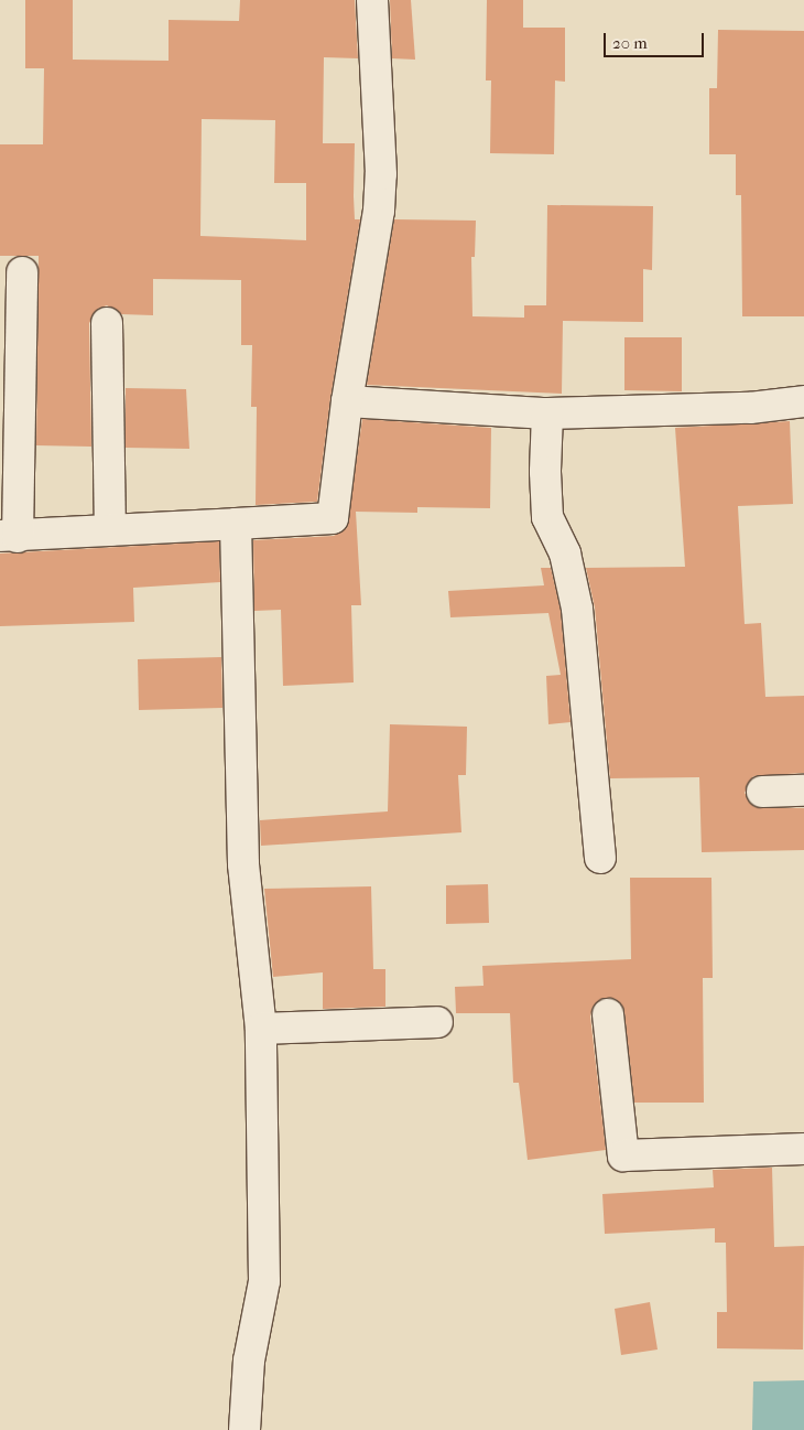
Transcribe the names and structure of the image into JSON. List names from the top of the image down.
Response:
{
  "scale_bar": "20 m"
}
